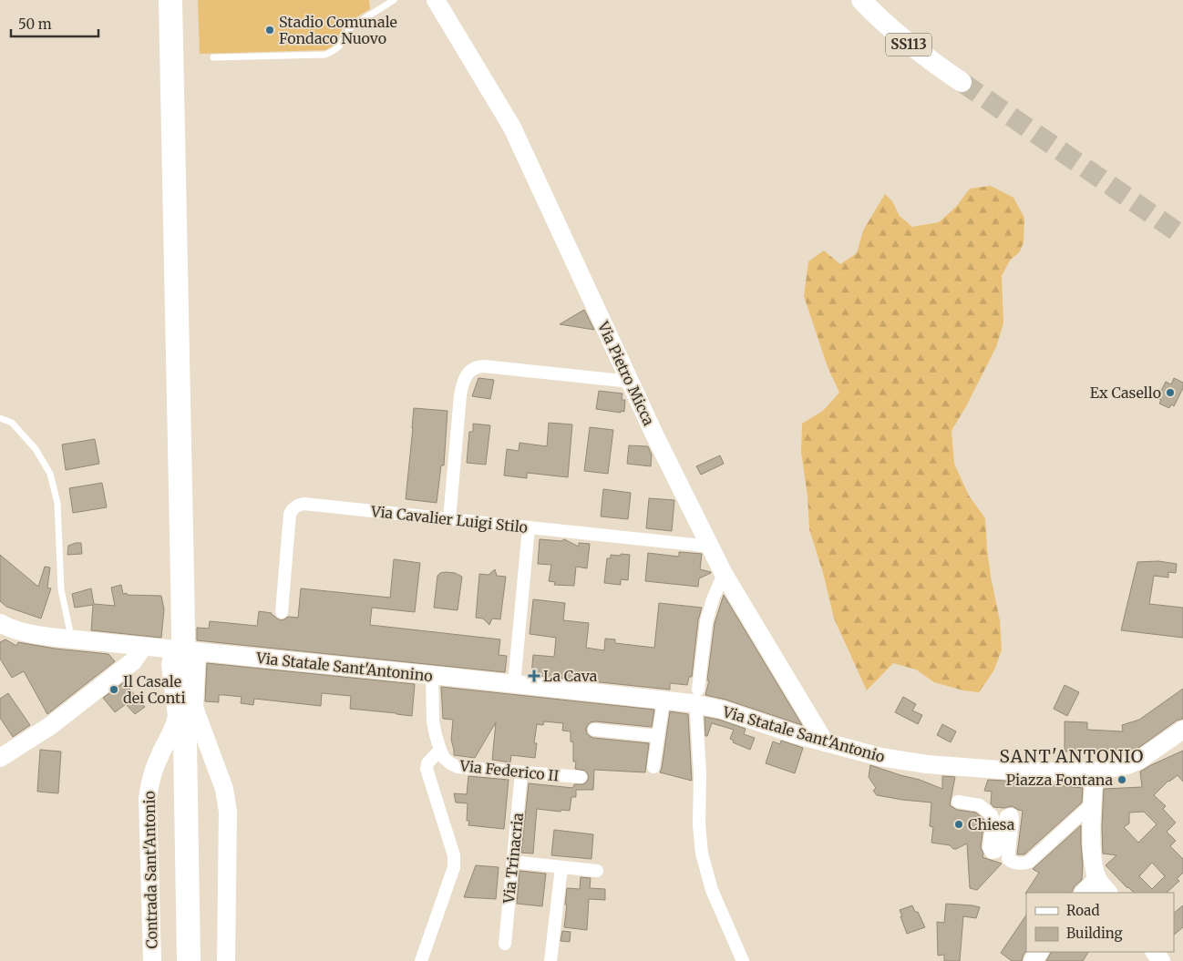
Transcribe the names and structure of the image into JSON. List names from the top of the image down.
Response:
{
  "streets": {
    "main road": ["SS113"],
    "street": [
      "Via Pietro Micca",
      "Via Cavalier Luigi Stilo",
      "Via Statale Sant'Antonino",
      "Via Statale Sant'Antonio",
      "Via Federico II",
      "Via Trinacria",
      "Contrada Sant'Antonio"
    ]
  },
  "crossings": [
    ["Via Pietro Micca", "Via Cavalier Luigi Stilo"],
    ["Via Pietro Micca", "Via Statale Sant'Antonio"],
    ["Via Statale Sant'Antonino", "Via Statale Sant'Antonio"],
    ["Via Statale Sant'Antonino", "Via Federico II"],
    ["Via Statale Sant'Antonino", "Contrada Sant'Antonio"],
    ["Via Federico II", "Via Trinacria"]
  ],
  "districts": ["SANT'ANTONIO"],
  "places": {
    "other": [
      "Stadio Comunale Fondaco Nuovo",
      "Ex Casello",
      "Il Casale dei Conti",
      "Piazza Fontana",
      "Chiesa"
    ],
    "health": ["La Cava"]
  },
  "legend": ["Road", "Building"],
  "scale_bar": "50 m"
}
